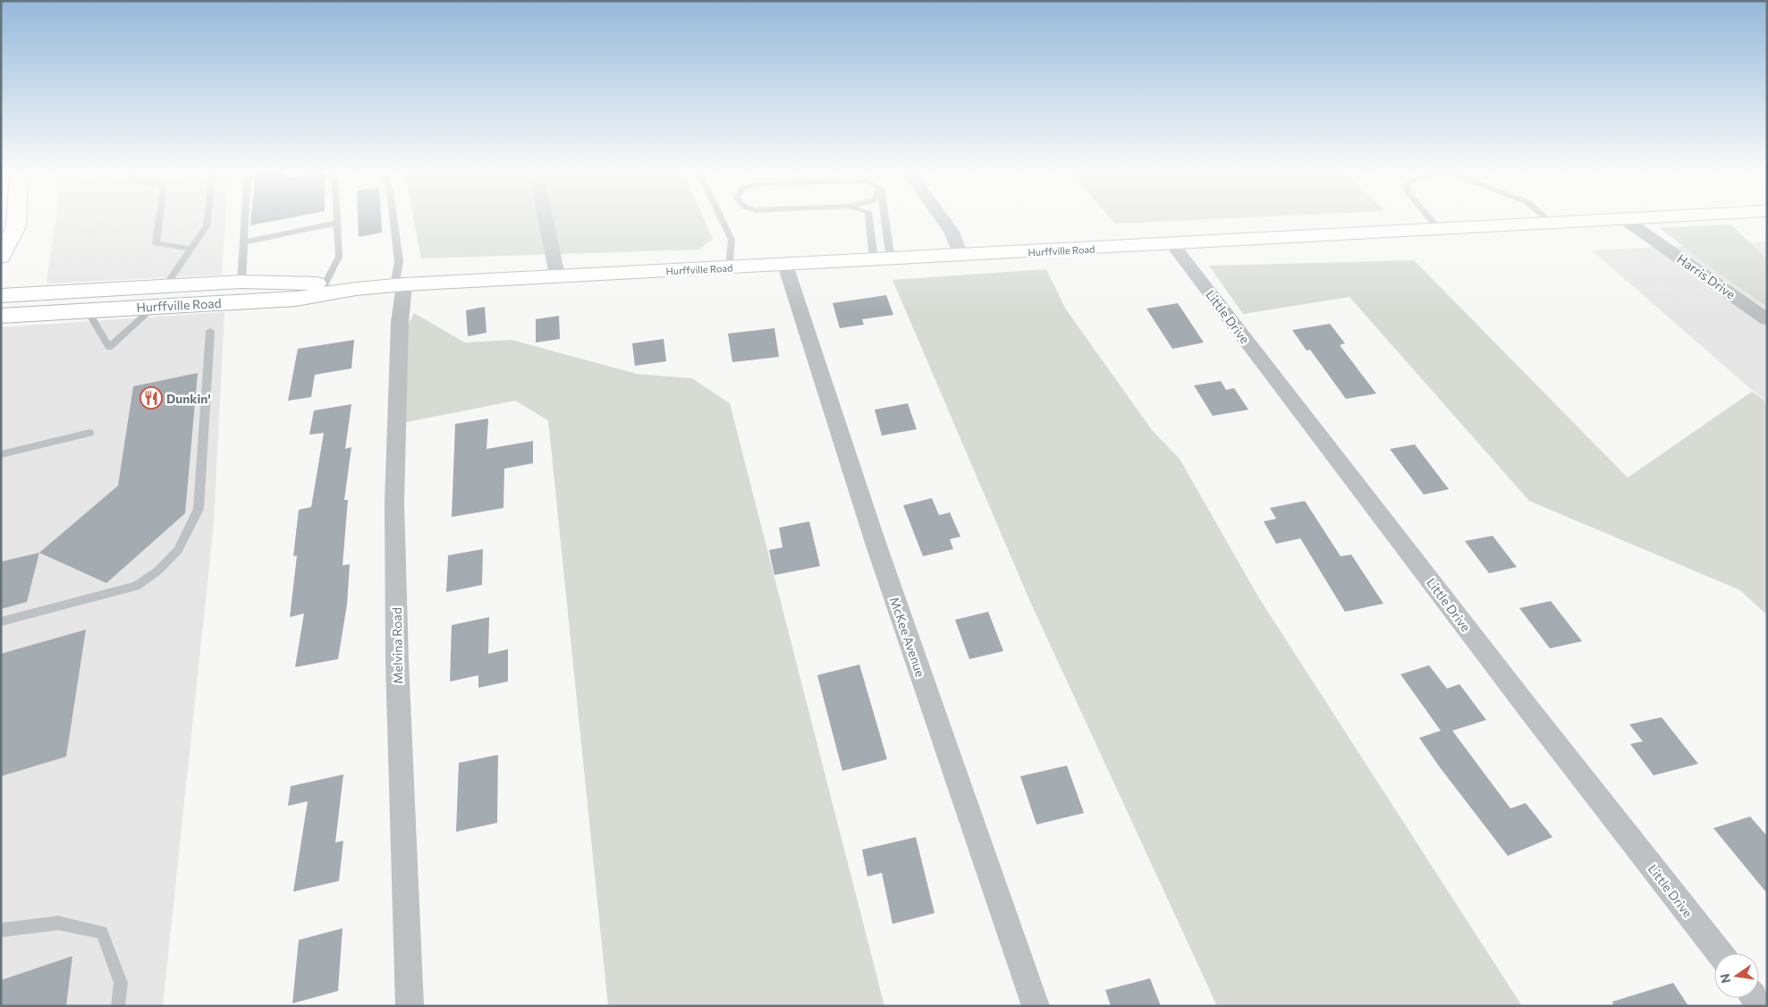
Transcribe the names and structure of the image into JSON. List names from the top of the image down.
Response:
{
  "streets": {
    "main road": ["Hurffville Road"],
    "street": [
      "Harris Drive",
      "Little Drive",
      "McKee Avenue",
      "Melvina Road"
    ]
  },
  "crossings": [
    ["Hurffville Road", "Harris Drive"],
    ["Hurffville Road", "Little Drive"],
    ["Hurffville Road", "McKee Avenue"],
    ["Hurffville Road", "Melvina Road"]
  ],
  "places": {
    "restaurant": ["Dunkin'"]
  },
  "north": "left"
}
